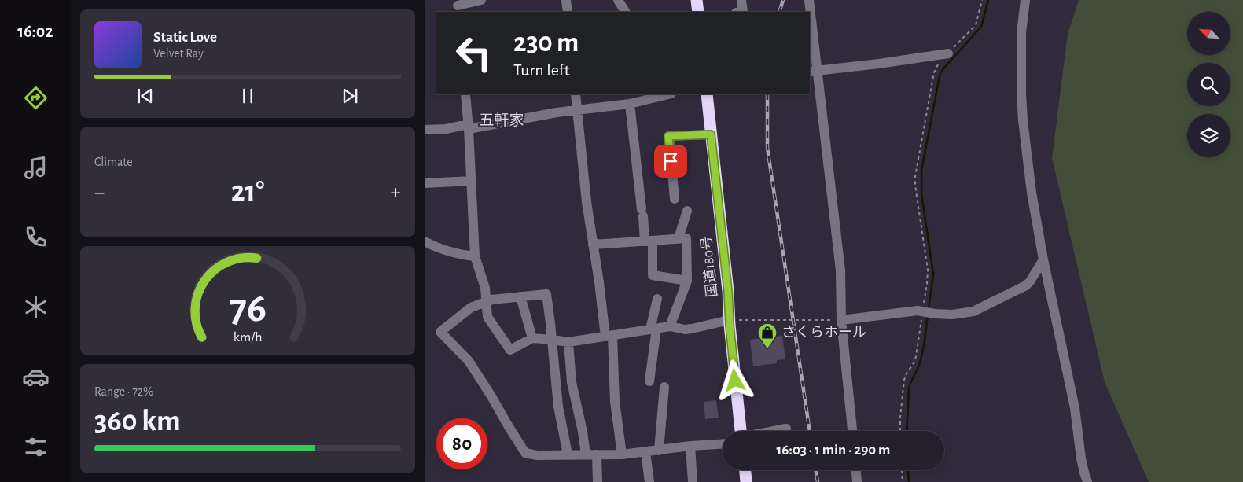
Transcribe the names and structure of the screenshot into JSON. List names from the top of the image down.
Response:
{
  "streets": {
    "highway": ["国道180号"]
  },
  "districts": ["五軒家"],
  "places": {
    "shop": ["さくらホール"]
  },
  "north": "top left",
  "page": {
    "tabs": "16:02",
    "turn": ["230 m", "Turn left"],
    "song": ["Static Love", "Velvet Ray"],
    "tile": [
      "Climate",
      ["Range · 72%", "360 km"]
    ],
    "heat": ["−", "21°", "+"],
    "limit": "80",
    "trip": "16:03 · 1 min · 290 m",
    "gauge": ["76", "km/h"]
  }
}
